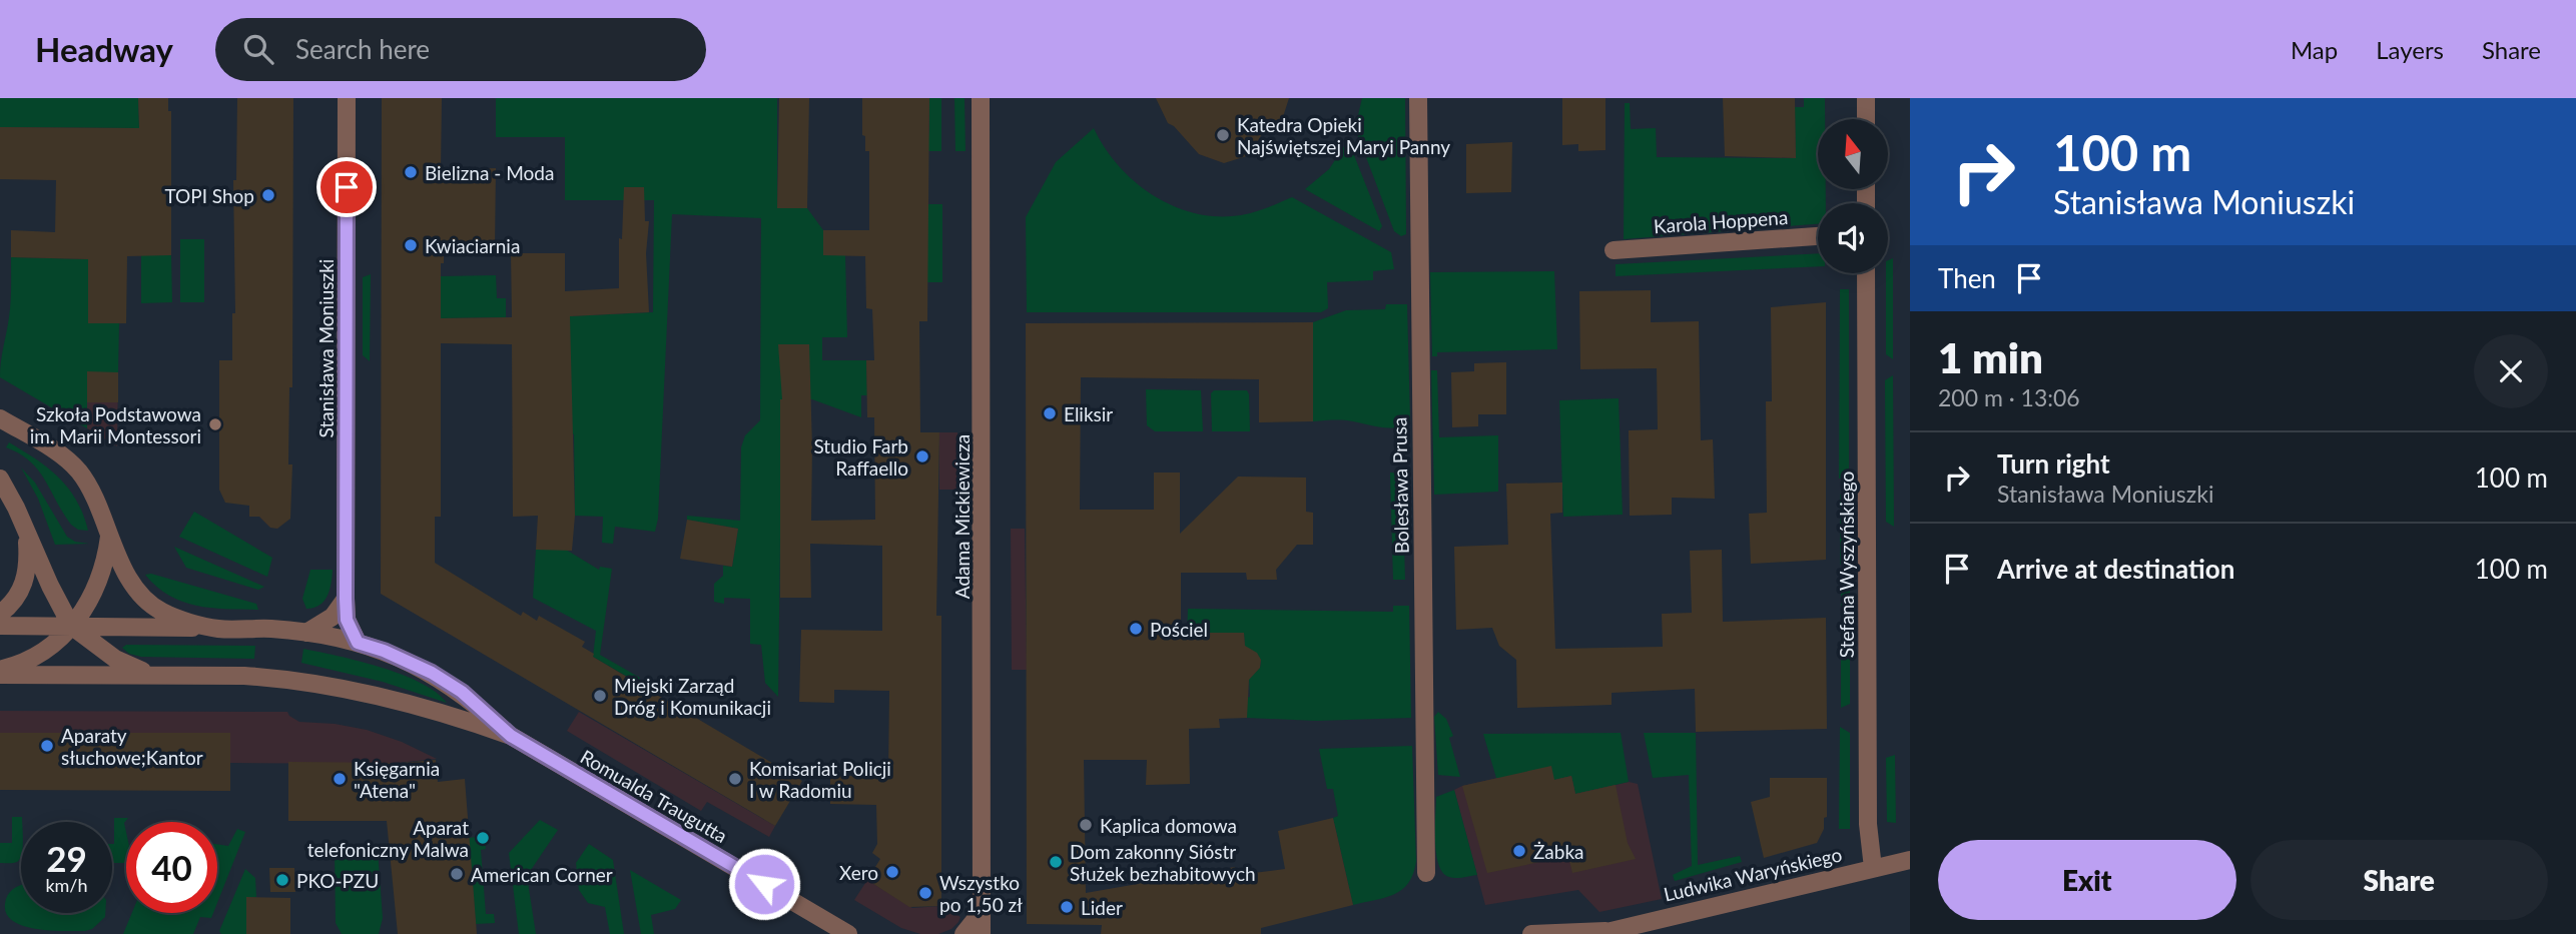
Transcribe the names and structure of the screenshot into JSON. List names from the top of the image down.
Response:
{
  "streets": {
    "street": [
      "Karola Hoppena",
      "Stanisława Moniuszki",
      "Bolesława Prusa",
      "Adama Mickiewicza",
      "Stefana Wyszyńskiego",
      "Romualda Traugutta",
      "Ludwika Waryńskiego"
    ]
  },
  "crossings": [
    ["Stanisława Moniuszki", "Romualda Traugutta"],
    ["Stefana Wyszyńskiego", "Ludwika Waryńskiego"]
  ],
  "places": [
    "Katedra Opieki Najświętszej Maryi Panny",
    "Bielizna - Moda",
    "TOPI Shop",
    "Kwiaciarnia",
    "Eliksir",
    "Szkoła Podstawowa im. Marii Montessori",
    "Studio Farb Raffaello",
    "Pościel",
    "Miejski Zarząd Dróg i Komunikacji",
    "Aparaty słuchowe;Kantor",
    "Księgarnia \"Atena\"",
    "Komisariat Policji I w Radomiu",
    "Kaplica domowa",
    "Aparat telefoniczny Malwa",
    "Żabka",
    "Dom zakonny Sióstr Służek bezhabitowych",
    "Xero",
    "American Corner",
    "PKO-PZU",
    "Wszystko po 1,50 zł",
    "Lider"
  ],
  "north": "top",
  "page": {
    "header": "Headway",
    "search": "Search here",
    "nav": ["Map", "Layers", "Share"],
    "turn": ["100 m", "Stanisława Moniuszki"],
    "then": "Then",
    "heading": ["1 min", "200 m · 13:06"],
    "list": [
      {
        "name": "Turn right",
        "note": "Stanisława Moniuszki",
        "value": "100 m"
      },
      {
        "name": "Arrive at destination",
        "value": "100 m"
      }
    ],
    "speed": "29 km/h",
    "limit": "40",
    "buttons": ["Exit", "Share"]
  }
}
